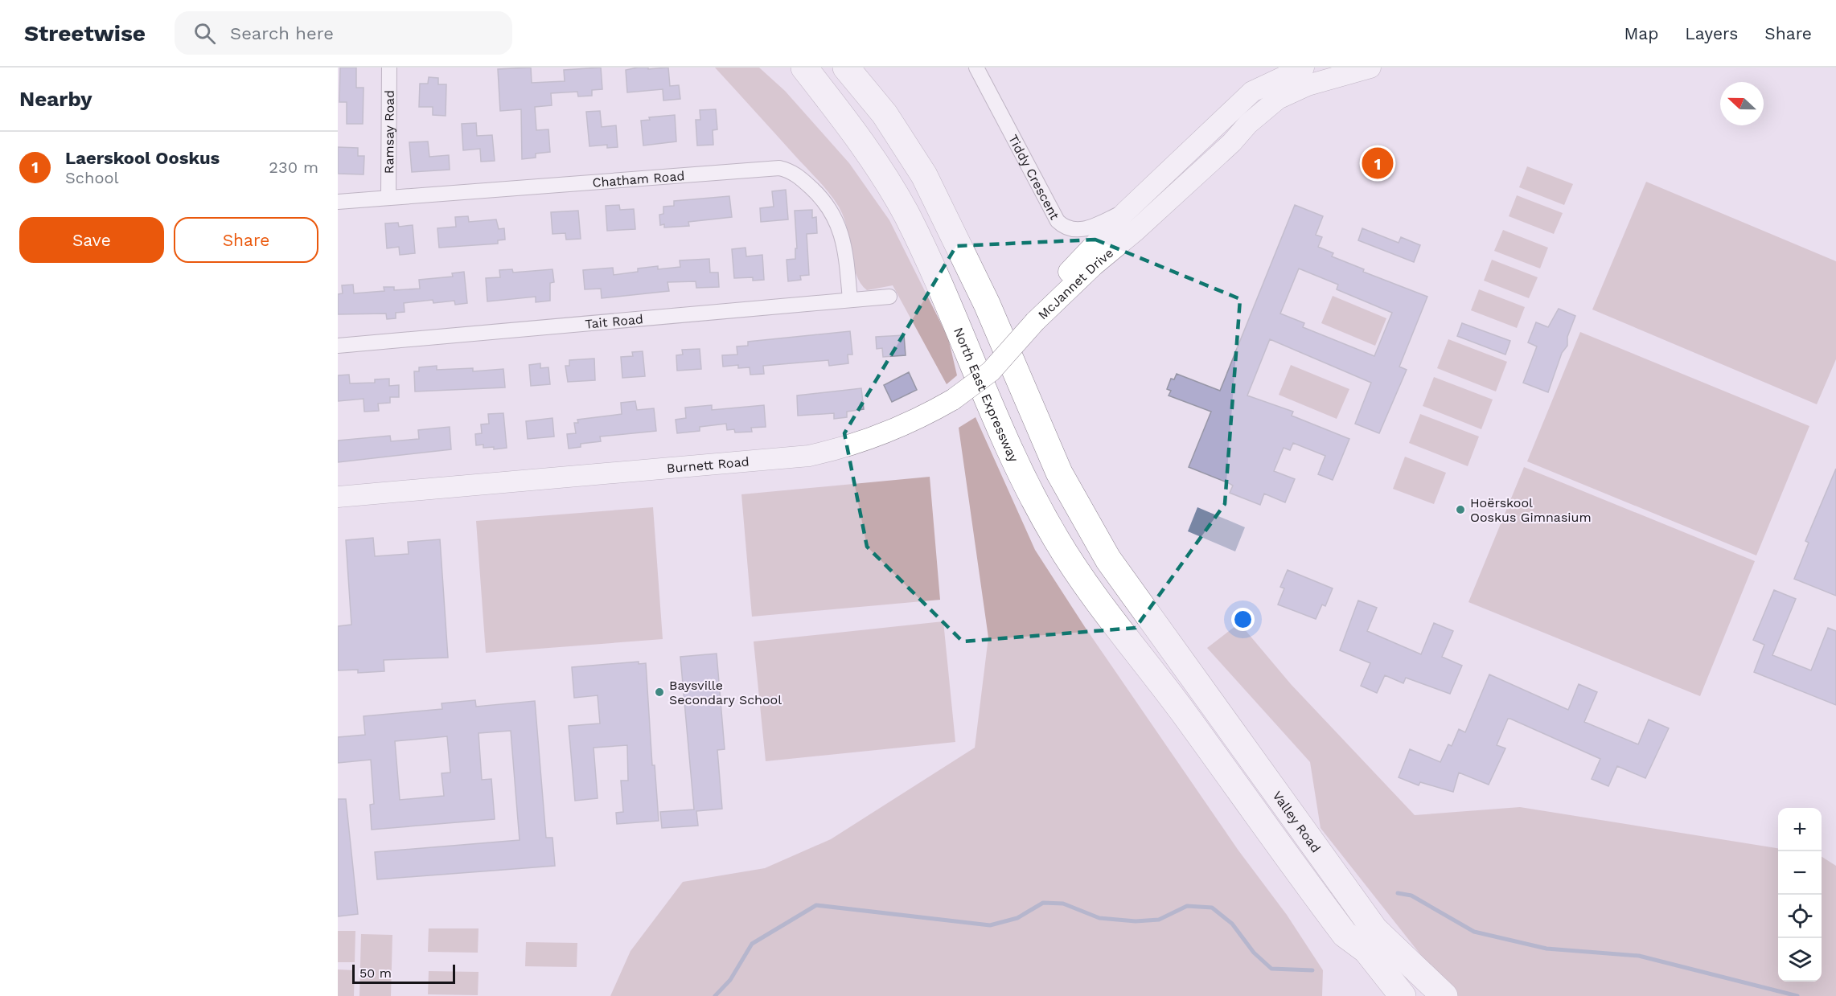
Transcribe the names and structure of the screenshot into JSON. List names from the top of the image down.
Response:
{
  "streets": {
    "highway": ["North East Expressway", "Valley Road"],
    "street": [
      "Ramsay Road",
      "Tiddy Crescent",
      "Chatham Road",
      "McJannet Drive",
      "Tait Road",
      "Burnett Road"
    ]
  },
  "crossings": [
    ["Ramsay Road", "Chatham Road"],
    ["Tiddy Crescent", "McJannet Drive"],
    ["Chatham Road", "Tait Road"],
    ["McJannet Drive", "Burnett Road"]
  ],
  "places": ["Hoërskool Ooskus Gimnasium", "Baysville Secondary School"],
  "scale_bar": "50 m",
  "north": "left",
  "page": {
    "header": "Streetwise",
    "search": "Search here",
    "nav": ["Map", "Layers", "Share"],
    "heading": "Nearby",
    "list": [
      {
        "mark": "1",
        "name": "Laerskool Ooskus",
        "note": "School",
        "value": "230 m"
      }
    ],
    "pins": "1",
    "buttons": ["Save", "Share"],
    "map_buttons": ["+", "−"],
    "scale": "50 m"
  }
}
